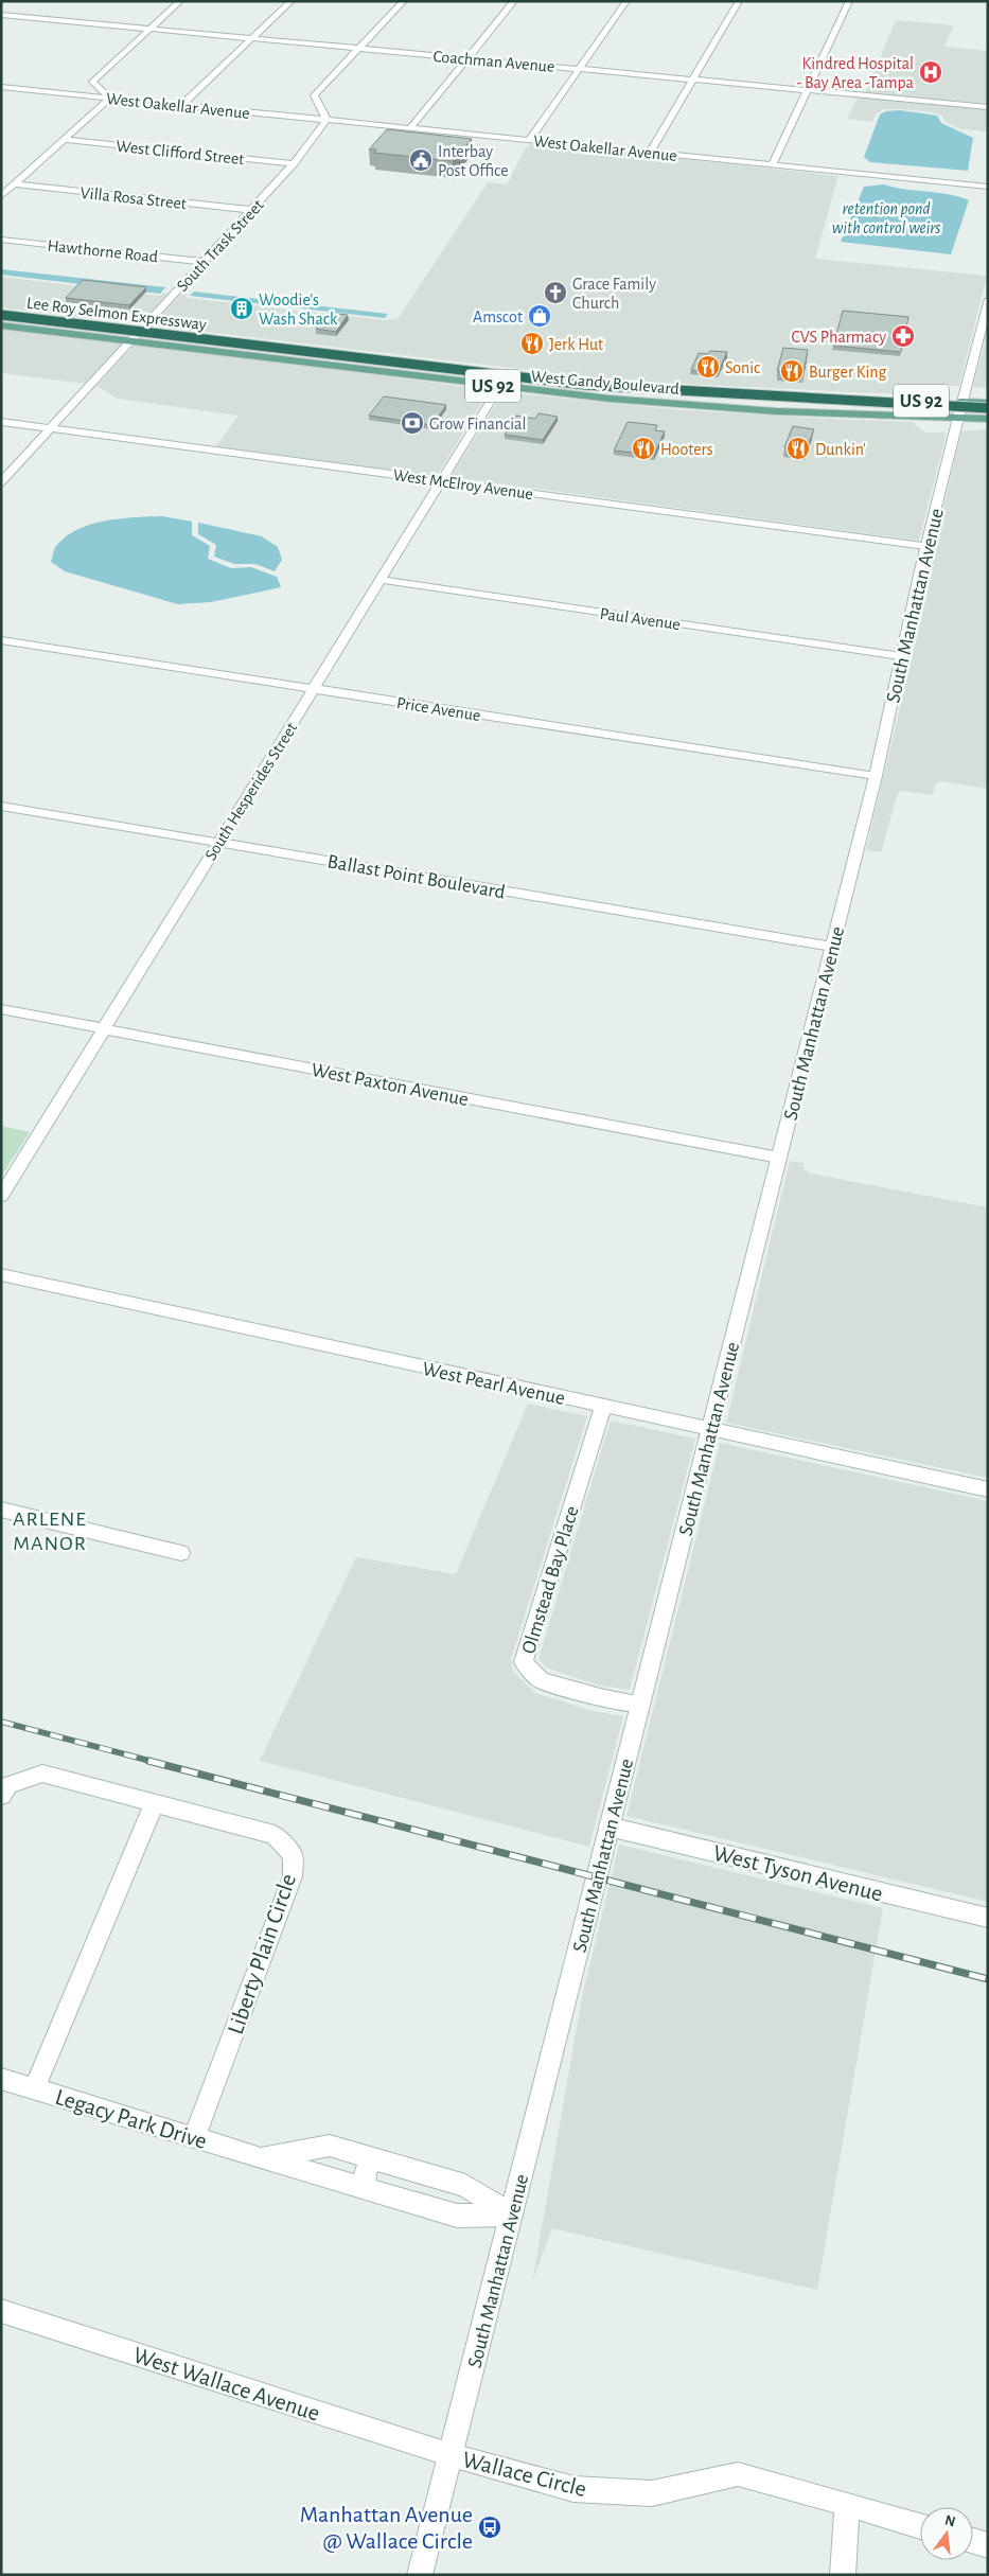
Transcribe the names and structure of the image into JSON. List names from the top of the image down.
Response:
{
  "streets": {
    "highway": ["Lee Roy Selmon Expressway"],
    "main road": ["West Gandy Boulevard", "US 92"],
    "street": [
      "Coachman Avenue",
      "West Oakellar Avenue",
      "West Clifford Street",
      "Villa Rosa Street",
      "South Trask Street",
      "Hawthorne Road",
      "West McElroy Avenue",
      "South Manhattan Avenue",
      "Paul Avenue",
      "Price Avenue",
      "South Hesperides Street",
      "Ballast Point Boulevard",
      "West Paxton Avenue",
      "West Pearl Avenue",
      "Olmstead Bay Place",
      "West Tyson Avenue",
      "Liberty Plain Circle",
      "Legacy Park Drive",
      "West Wallace Avenue",
      "Wallace Circle"
    ]
  },
  "crossings": [
    ["West Oakellar Avenue", "South Trask Street"],
    ["West Clifford Street", "South Trask Street"],
    ["Villa Rosa Street", "South Trask Street"],
    ["South Trask Street", "Hawthorne Road"],
    ["South Trask Street", "West Gandy Boulevard"],
    ["South Trask Street", "West McElroy Avenue"],
    ["Lee Roy Selmon Expressway", "West Gandy Boulevard"],
    ["West Gandy Boulevard", "South Manhattan Avenue"],
    ["West Gandy Boulevard", "South Hesperides Street"],
    ["West McElroy Avenue", "South Manhattan Avenue"],
    ["West McElroy Avenue", "South Hesperides Street"],
    ["South Manhattan Avenue", "Paul Avenue"],
    ["South Manhattan Avenue", "Price Avenue"],
    ["South Manhattan Avenue", "Ballast Point Boulevard"],
    ["South Manhattan Avenue", "West Paxton Avenue"],
    ["South Manhattan Avenue", "West Pearl Avenue"],
    ["South Manhattan Avenue", "Olmstead Bay Place"],
    ["South Manhattan Avenue", "West Tyson Avenue"],
    ["South Manhattan Avenue", "Legacy Park Drive"],
    ["South Manhattan Avenue", "West Wallace Avenue"],
    ["South Manhattan Avenue", "Wallace Circle"],
    ["Paul Avenue", "South Hesperides Street"],
    ["Price Avenue", "South Hesperides Street"],
    ["South Hesperides Street", "Ballast Point Boulevard"],
    ["South Hesperides Street", "West Paxton Avenue"],
    ["West Pearl Avenue", "Olmstead Bay Place"],
    ["Liberty Plain Circle", "Legacy Park Drive"],
    ["West Wallace Avenue", "Wallace Circle"]
  ],
  "districts": ["ARLENE MANOR"],
  "water": ["retention pond with control weirs"],
  "places": {
    "hospital": ["Kindred Hospital - Bay Area -Tampa"],
    "public building": ["Interbay Post Office"],
    "church": ["Grace Family Church"],
    "building": ["Woodie's Wash Shack"],
    "shop": ["Amscot"],
    "pharmacy": ["CVS Pharmacy"],
    "restaurant": [
      "Jerk Hut",
      "Sonic",
      "Burger King",
      "Hooters",
      "Dunkin'"
    ],
    "bank": ["Grow Financial"],
    "bus stop": ["Manhattan Avenue @ Wallace Circle"]
  },
  "north": "top"
}
